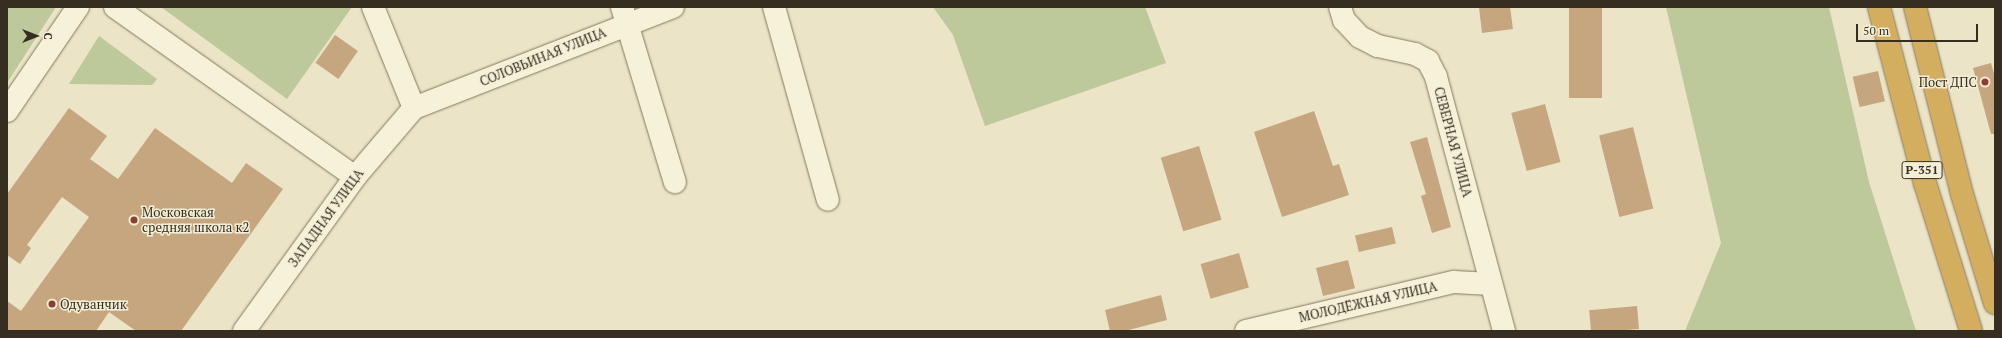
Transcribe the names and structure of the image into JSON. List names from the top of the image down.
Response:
{
  "streets": {
    "highway": ["Р-351"],
    "street": [
      "СОЛОВЬИНАЯ УЛИЦА",
      "СЕВЕРНАЯ УЛИЦА",
      "ЗАПАДНАЯ УЛИЦА",
      "МОЛОДЁЖНАЯ УЛИЦА"
    ]
  },
  "crossings": [
    ["СОЛОВЬИНАЯ УЛИЦА", "ЗАПАДНАЯ УЛИЦА"],
    ["СЕВЕРНАЯ УЛИЦА", "МОЛОДЁЖНАЯ УЛИЦА"]
  ],
  "places": ["Пост ДПС", "Московская средняя школа к2", "Одуванчик"],
  "scale_bar": "50 m",
  "north": "right"
}
